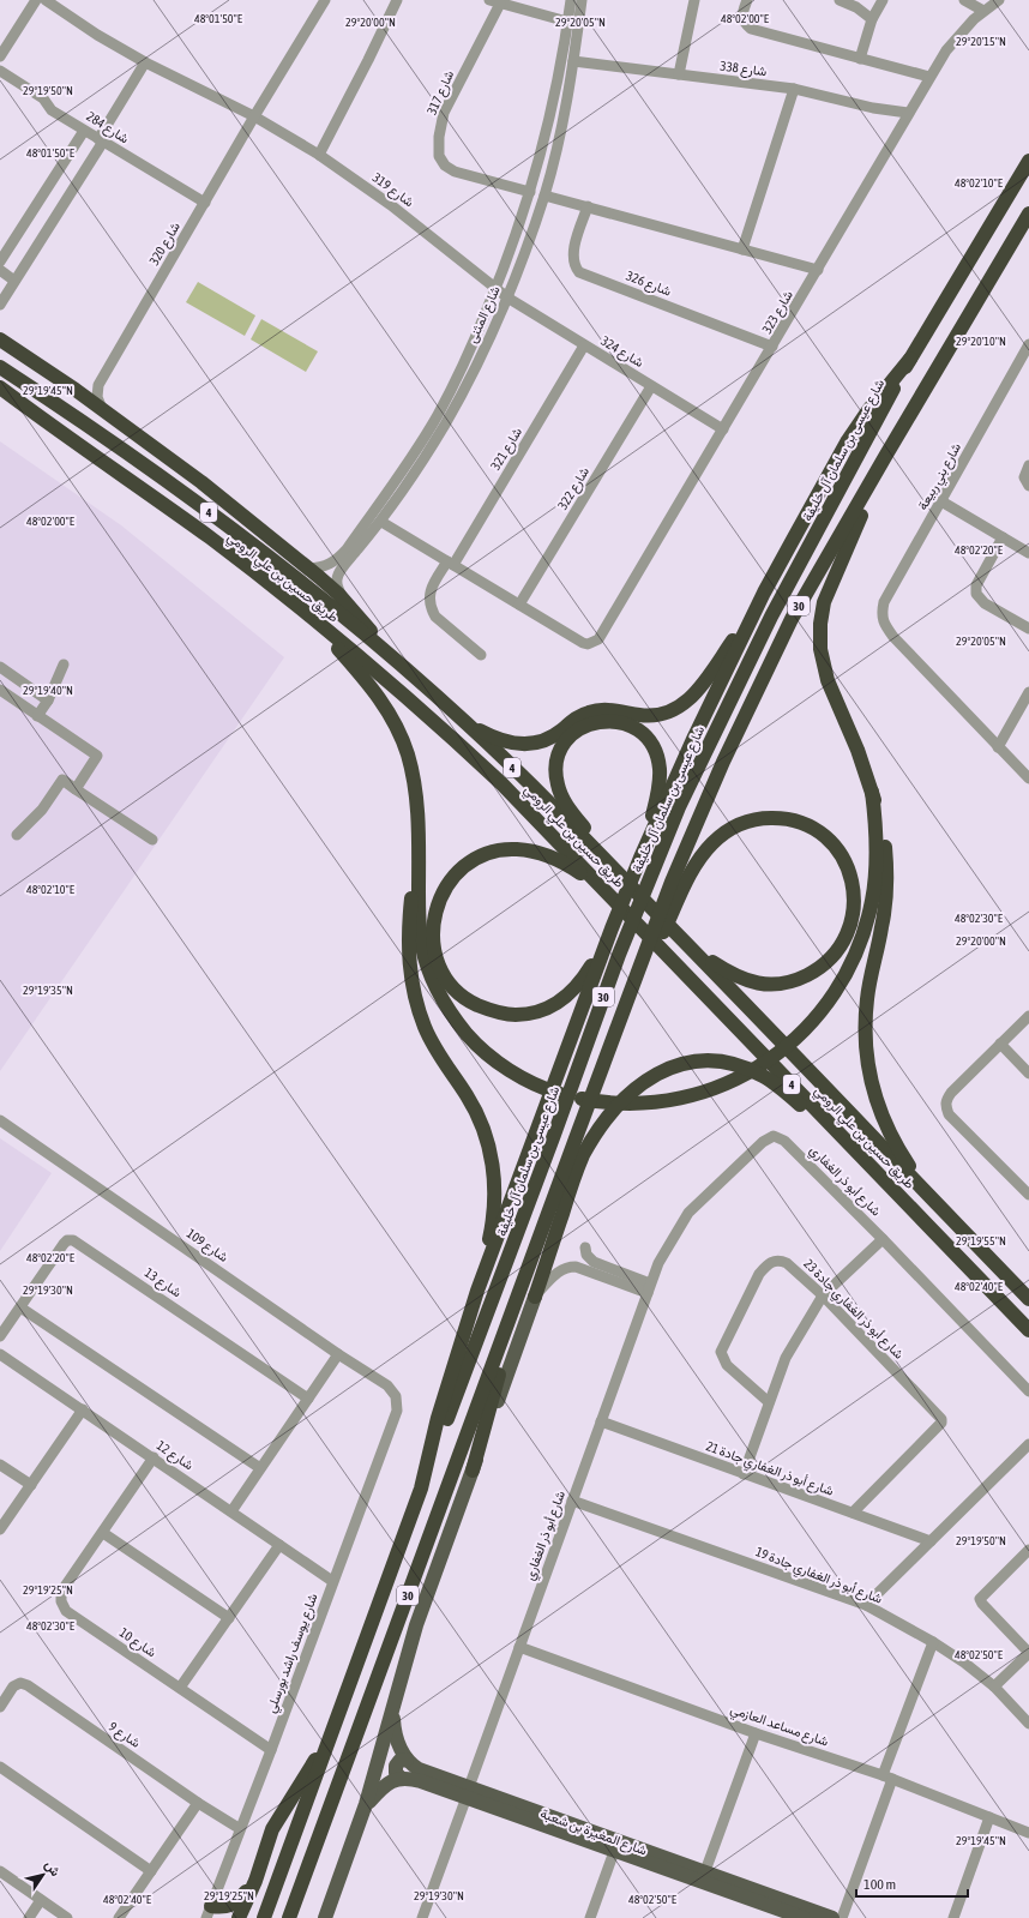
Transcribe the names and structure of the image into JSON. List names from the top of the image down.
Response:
{
  "streets": {
    "highway": [
      "شارع عيسى بن سلمان آل خليفة",
      "4",
      "طريق حسين بن علي الرومي",
      "30"
    ],
    "main road": ["شارع المغيرة بن شعبة"],
    "street": [
      "شارع 338",
      "شارع 317",
      "شارع 284",
      "شارع 319",
      "شارع 320",
      "شارع 326",
      "شارع 323",
      "شارع المثنى",
      "شارع 324",
      "شارع 321",
      "شارع بني ربيعة",
      "شارع 322",
      "شارع أبو ذر الغفاري",
      "شارع 109",
      "شارع 13",
      "شارع أبو ذر الغفاري جادة 23",
      "شارع 12",
      "شارع أبو ذر الغفاري جادة 21",
      "شارع أبو ذر الغفاري جادة 19",
      "شارع 10",
      "شارع يوسف راشد بورسلي",
      "شارع مساعد العازمي",
      "شارع 9"
    ]
  },
  "crossings": [
    ["شارع 338", "شارع 323"],
    ["شارع 338", "شارع المثنى"],
    ["شارع 317", "شارع المثنى"],
    ["شارع 284", "شارع 320"],
    ["شارع 319", "شارع 320"],
    ["شارع 319", "شارع المثنى"],
    ["شارع 319", "شارع 324"],
    ["شارع 326", "شارع 323"],
    ["شارع 323", "شارع 324"],
    ["شارع 323", "شارع 322"],
    ["شارع المثنى", "شارع 324"],
    ["شارع 324", "شارع 321"],
    ["شارع 324", "شارع 322"],
    ["شارع عيسى بن سلمان آل خليفة", "30"],
    ["شارع أبو ذر الغفاري", "شارع أبو ذر الغفاري جادة 21"],
    ["شارع أبو ذر الغفاري", "شارع أبو ذر الغفاري جادة 19"],
    ["شارع أبو ذر الغفاري", "شارع مساعد العازمي"],
    ["شارع أبو ذر الغفاري", "شارع المغيرة بن شعبة"],
    ["شارع 109", "شارع يوسف راشد بورسلي"],
    ["شارع أبو ذر الغفاري جادة 23", "شارع أبو ذر الغفاري جادة 21"],
    ["شارع 12", "شارع 10"],
    ["شارع 12", "شارع يوسف راشد بورسلي"],
    ["شارع 10", "شارع يوسف راشد بورسلي"],
    ["شارع يوسف راشد بورسلي", "شارع 9"]
  ],
  "scale_bar": "100 m",
  "north": "top right",
  "coordinates": [
    "48°01'50\"E",
    "48°02'00\"E",
    "29°20'00\"N",
    "29°20'05\"N",
    "29°20'15\"N",
    "29°19'50\"N",
    "48°02'10\"E",
    "29°20'10\"N",
    "29°19'45\"N",
    "48°02'20\"E",
    "29°19'40\"N",
    "48°02'30\"E",
    "29°19'35\"N",
    "29°19'55\"N",
    "48°02'40\"E",
    "29°19'30\"N",
    "29°19'25\"N",
    "48°02'50\"E"
  ]
}
